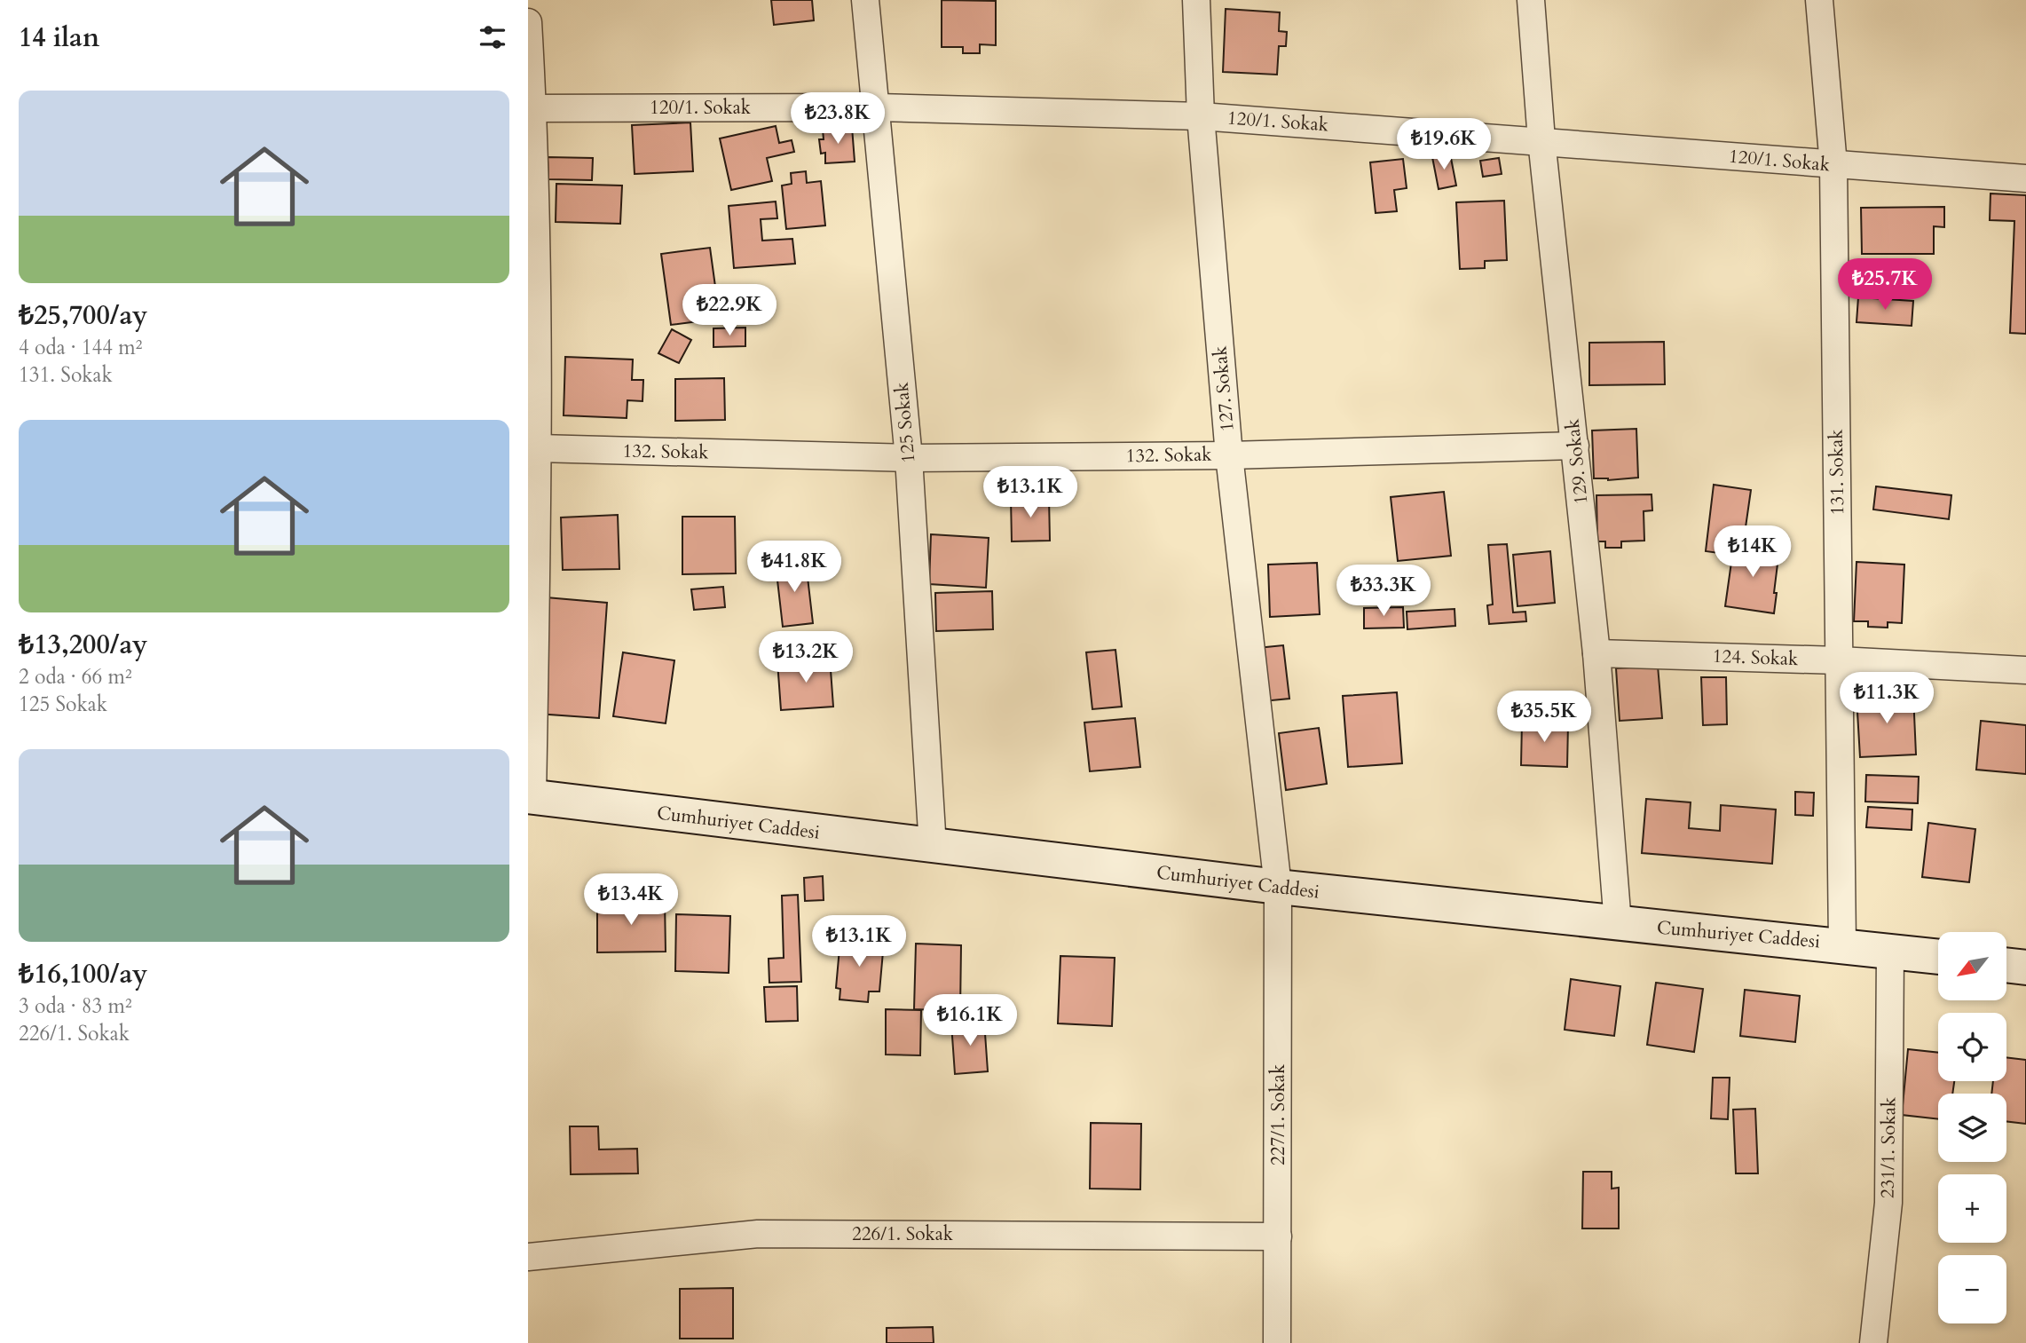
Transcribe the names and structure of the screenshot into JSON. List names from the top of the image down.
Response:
{
  "streets": {
    "main road": ["Cumhuriyet Caddesi"],
    "street": [
      "120/1. Sokak",
      "127. Sokak",
      "125 Sokak",
      "132. Sokak",
      "129. Sokak",
      "131. Sokak",
      "124. Sokak",
      "227/1. Sokak",
      "231/1. Sokak",
      "226/1. Sokak"
    ]
  },
  "crossings": [
    ["120/1. Sokak", "127. Sokak"],
    ["120/1. Sokak", "125 Sokak"],
    ["120/1. Sokak", "129. Sokak"],
    ["120/1. Sokak", "131. Sokak"],
    ["127. Sokak", "132. Sokak"],
    ["127. Sokak", "Cumhuriyet Caddesi"],
    ["127. Sokak", "227/1. Sokak"],
    ["125 Sokak", "132. Sokak"],
    ["125 Sokak", "Cumhuriyet Caddesi"],
    ["132. Sokak", "129. Sokak"],
    ["129. Sokak", "124. Sokak"],
    ["129. Sokak", "Cumhuriyet Caddesi"],
    ["131. Sokak", "124. Sokak"],
    ["131. Sokak", "Cumhuriyet Caddesi"],
    ["Cumhuriyet Caddesi", "227/1. Sokak"],
    ["Cumhuriyet Caddesi", "231/1. Sokak"],
    ["227/1. Sokak", "226/1. Sokak"]
  ],
  "north": "bottom left",
  "page": {
    "heading": "14 ilan",
    "list": [
      {
        "name": "₺25,700/ay",
        "note": "4 oda · 144 m² · 131. Sokak"
      },
      {
        "name": "₺13,200/ay",
        "note": "2 oda · 66 m² · 125 Sokak"
      },
      {
        "name": "₺16,100/ay",
        "note": "3 oda · 83 m² · 226/1. Sokak"
      }
    ],
    "price": [
      "₺23.8K",
      "₺19.6K",
      "₺25.7K",
      "₺22.9K",
      "₺13.1K",
      "₺14K",
      "₺41.8K",
      "₺33.3K",
      "₺13.2K",
      "₺11.3K",
      "₺35.5K",
      "₺13.4K",
      "₺13.1K",
      "₺16.1K"
    ],
    "map_buttons": ["+", "−"]
  }
}
